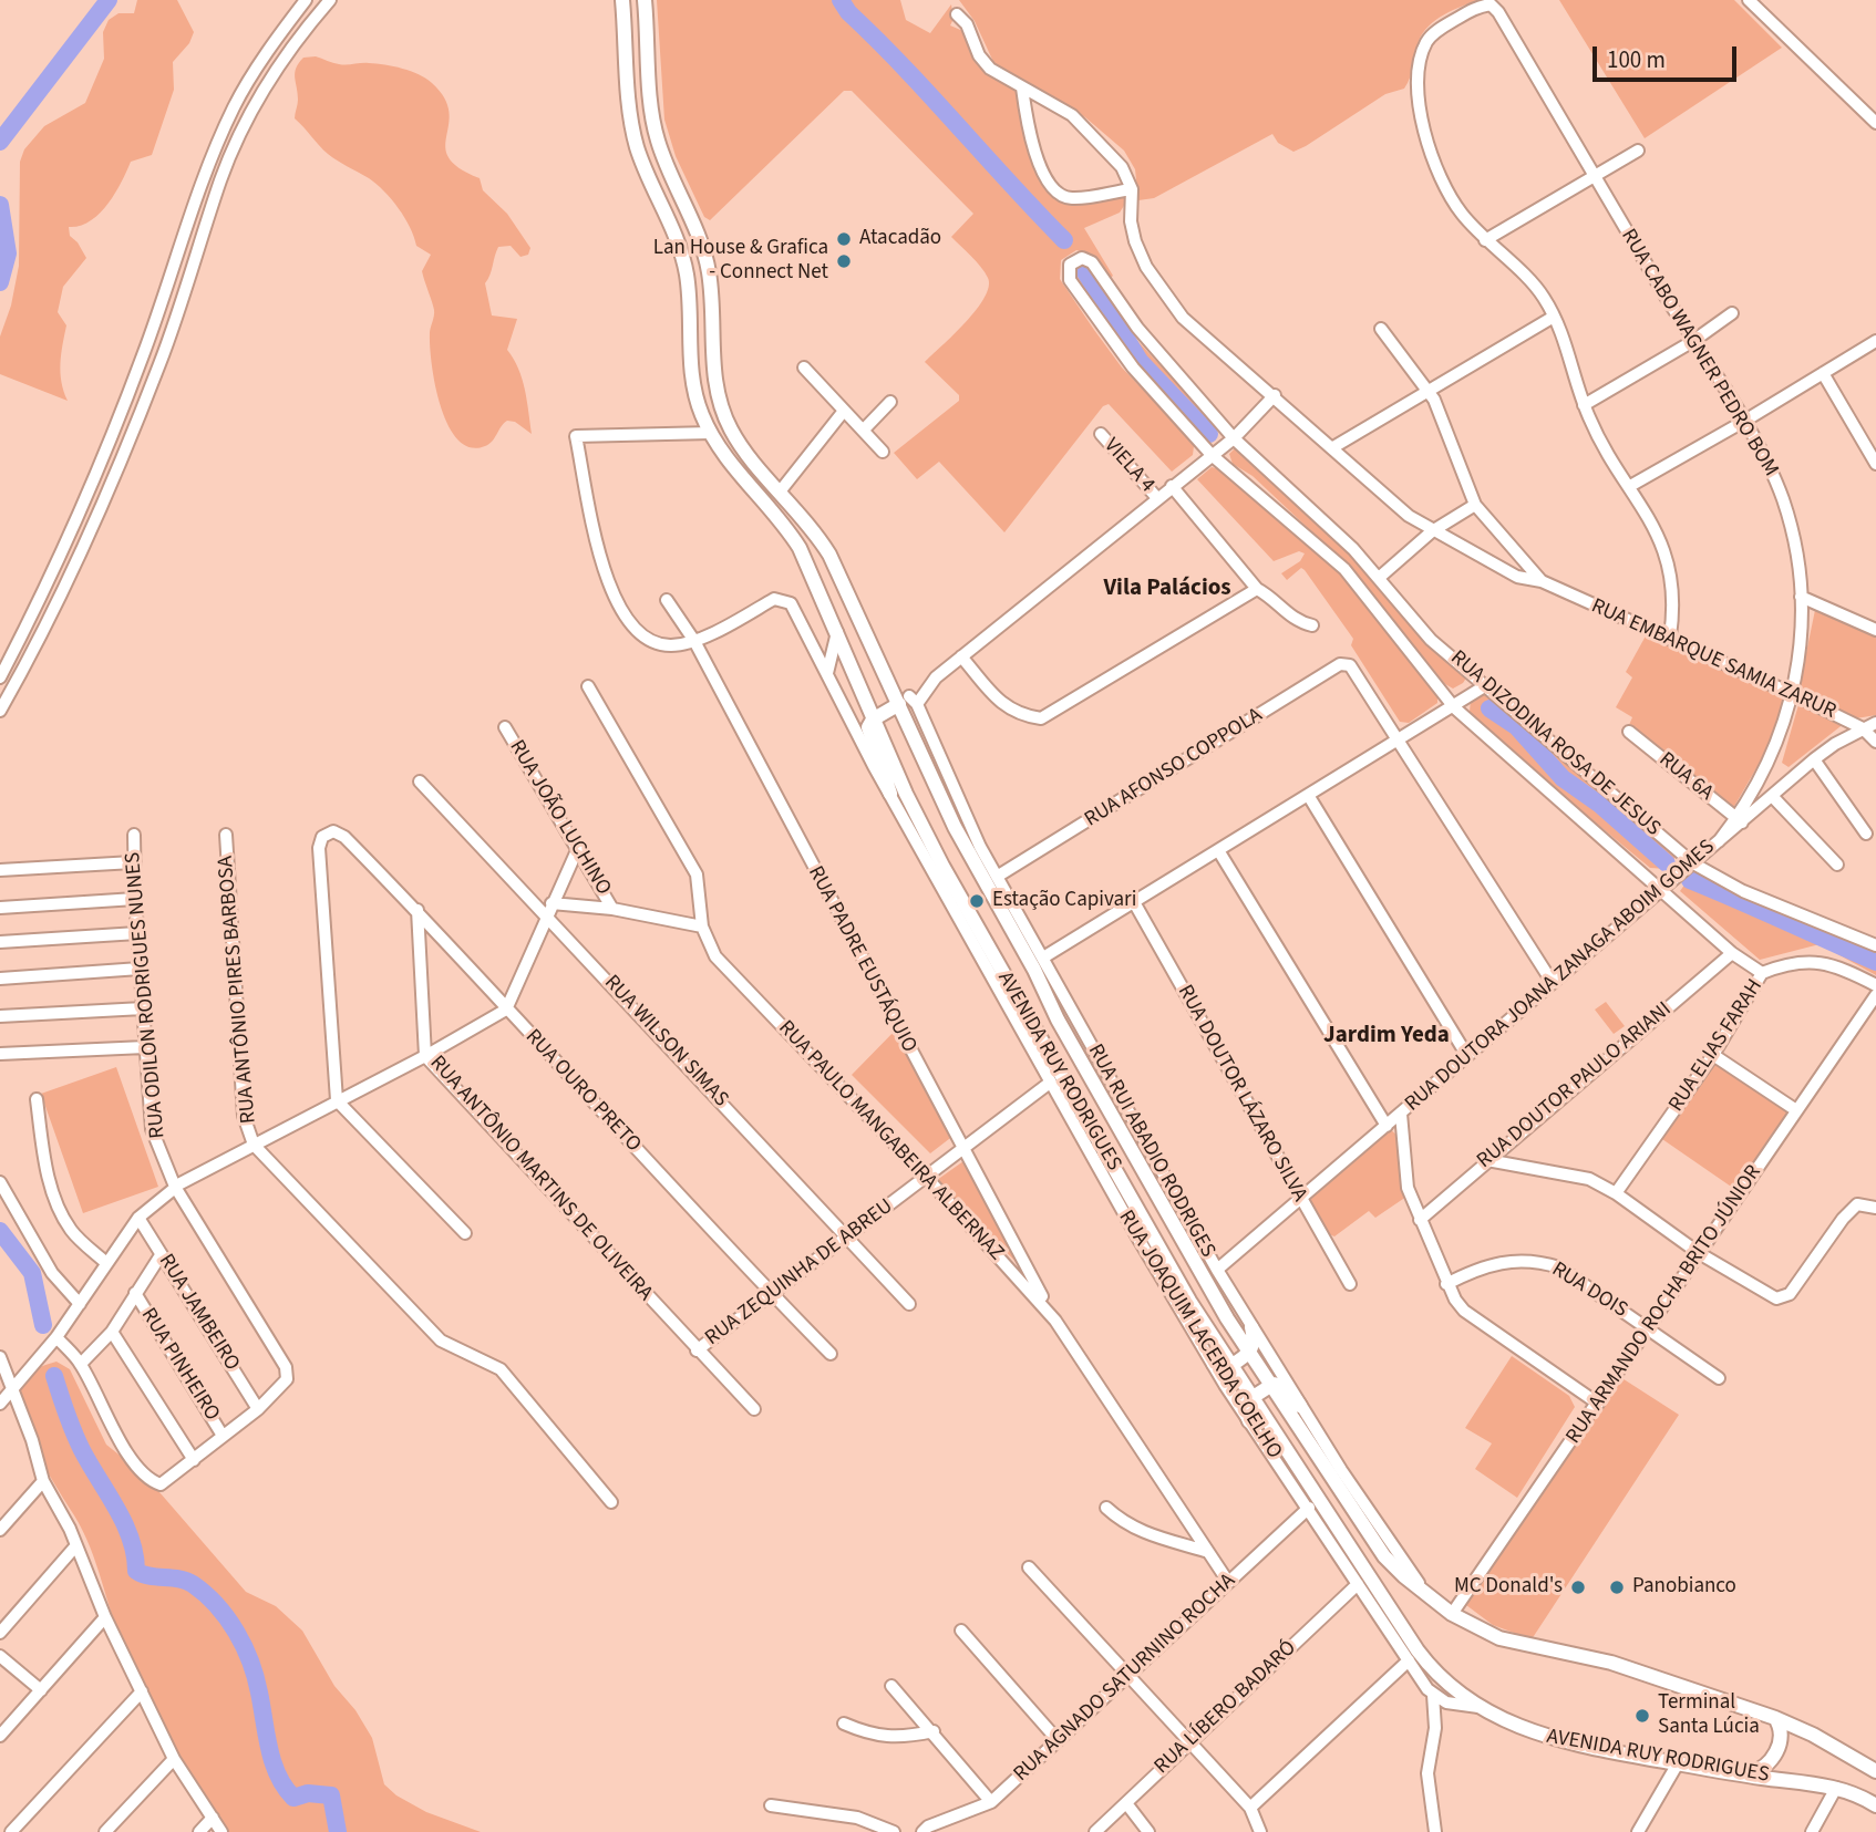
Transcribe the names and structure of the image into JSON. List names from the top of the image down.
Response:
{
  "streets": {
    "main road": ["AVENIDA RUY RODRIGUES"],
    "street": [
      "RUA CABO WAGNER PEDRO BOM",
      "VIELA 4",
      "RUA EMBARQUE SAMIA ZARUR",
      "RUA DIZODINA ROSA DE JESUS",
      "RUA AFONSO COPPOLA",
      "RUA 6A",
      "RUA JOÃO LUCHINO",
      "RUA PADRE EUSTÁQUIO",
      "RUA DOUTORA JOANA ZANAGA ABOIM GOMES",
      "RUA ANTÔNIO PIRES BARBOSA",
      "RUA ODILON RODRIGUES NUNES",
      "RUA WILSON SIMAS",
      "RUA ELIAS FARAH",
      "RUA DOUTOR PAULO ARIANI",
      "RUA OURO PRETO",
      "RUA DOUTOR LÁZARO SILVA",
      "RUA PAULO MANGABEIRA ALBERNAZ",
      "RUA RUI ABADIO RODRIGES",
      "RUA ANTÔNIO MARTINS DE OLIVEIRA",
      "RUA ZEQUINHA DE ABREU",
      "RUA DOIS",
      "RUA ARMANDO ROCHA BRITO JÚNIOR",
      "RUA JAMBEIRO",
      "RUA JOAQUIM LACERDA COELHO",
      "RUA PINHEIRO",
      "RUA AGNADO SATURNINO ROCHA",
      "RUA LÍBERO BADARÓ"
    ]
  },
  "crossings": [
    ["RUA CABO WAGNER PEDRO BOM", "RUA EMBARQUE SAMIA ZARUR"],
    ["RUA CABO WAGNER PEDRO BOM", "RUA 6A"],
    ["RUA CABO WAGNER PEDRO BOM", "RUA DOUTORA JOANA ZANAGA ABOIM GOMES"],
    ["RUA EMBARQUE SAMIA ZARUR", "RUA DOUTORA JOANA ZANAGA ABOIM GOMES"],
    ["RUA DIZODINA ROSA DE JESUS", "RUA DOUTORA JOANA ZANAGA ABOIM GOMES"],
    ["RUA AFONSO COPPOLA", "RUA RUI ABADIO RODRIGES"],
    ["RUA 6A", "RUA DOUTORA JOANA ZANAGA ABOIM GOMES"],
    ["RUA PADRE EUSTÁQUIO", "RUA PAULO MANGABEIRA ALBERNAZ"],
    ["RUA PADRE EUSTÁQUIO", "RUA ZEQUINHA DE ABREU"],
    ["RUA PADRE EUSTÁQUIO", "RUA JOAQUIM LACERDA COELHO"],
    ["RUA DOUTORA JOANA ZANAGA ABOIM GOMES", "RUA DOUTOR LÁZARO SILVA"],
    ["RUA DOUTORA JOANA ZANAGA ABOIM GOMES", "RUA RUI ABADIO RODRIGES"],
    ["RUA ODILON RODRIGUES NUNES", "RUA JAMBEIRO"],
    ["RUA WILSON SIMAS", "RUA ZEQUINHA DE ABREU"],
    ["AVENIDA RUY RODRIGUES", "RUA RUI ABADIO RODRIGES"],
    ["AVENIDA RUY RODRIGUES", "RUA ARMANDO ROCHA BRITO JÚNIOR"],
    ["RUA OURO PRETO", "RUA ANTÔNIO MARTINS DE OLIVEIRA"],
    ["RUA OURO PRETO", "RUA ZEQUINHA DE ABREU"],
    ["RUA PAULO MANGABEIRA ALBERNAZ", "RUA ZEQUINHA DE ABREU"],
    ["RUA PAULO MANGABEIRA ALBERNAZ", "RUA AGNADO SATURNINO ROCHA"],
    ["RUA ANTÔNIO MARTINS DE OLIVEIRA", "RUA ZEQUINHA DE ABREU"],
    ["RUA ZEQUINHA DE ABREU", "RUA JOAQUIM LACERDA COELHO"],
    ["RUA DOIS", "RUA ARMANDO ROCHA BRITO JÚNIOR"],
    ["RUA JOAQUIM LACERDA COELHO", "RUA AGNADO SATURNINO ROCHA"],
    ["RUA JOAQUIM LACERDA COELHO", "RUA LÍBERO BADARÓ"]
  ],
  "districts": ["Vila Palácios", "Jardim Yeda"],
  "places": [
    "Atacadão",
    "Lan House & Grafica - Connect Net",
    "Estação Capivari",
    "MC Donald's",
    "Panobianco",
    "Terminal Santa Lúcia"
  ],
  "scale_bar": "100 m"
}
